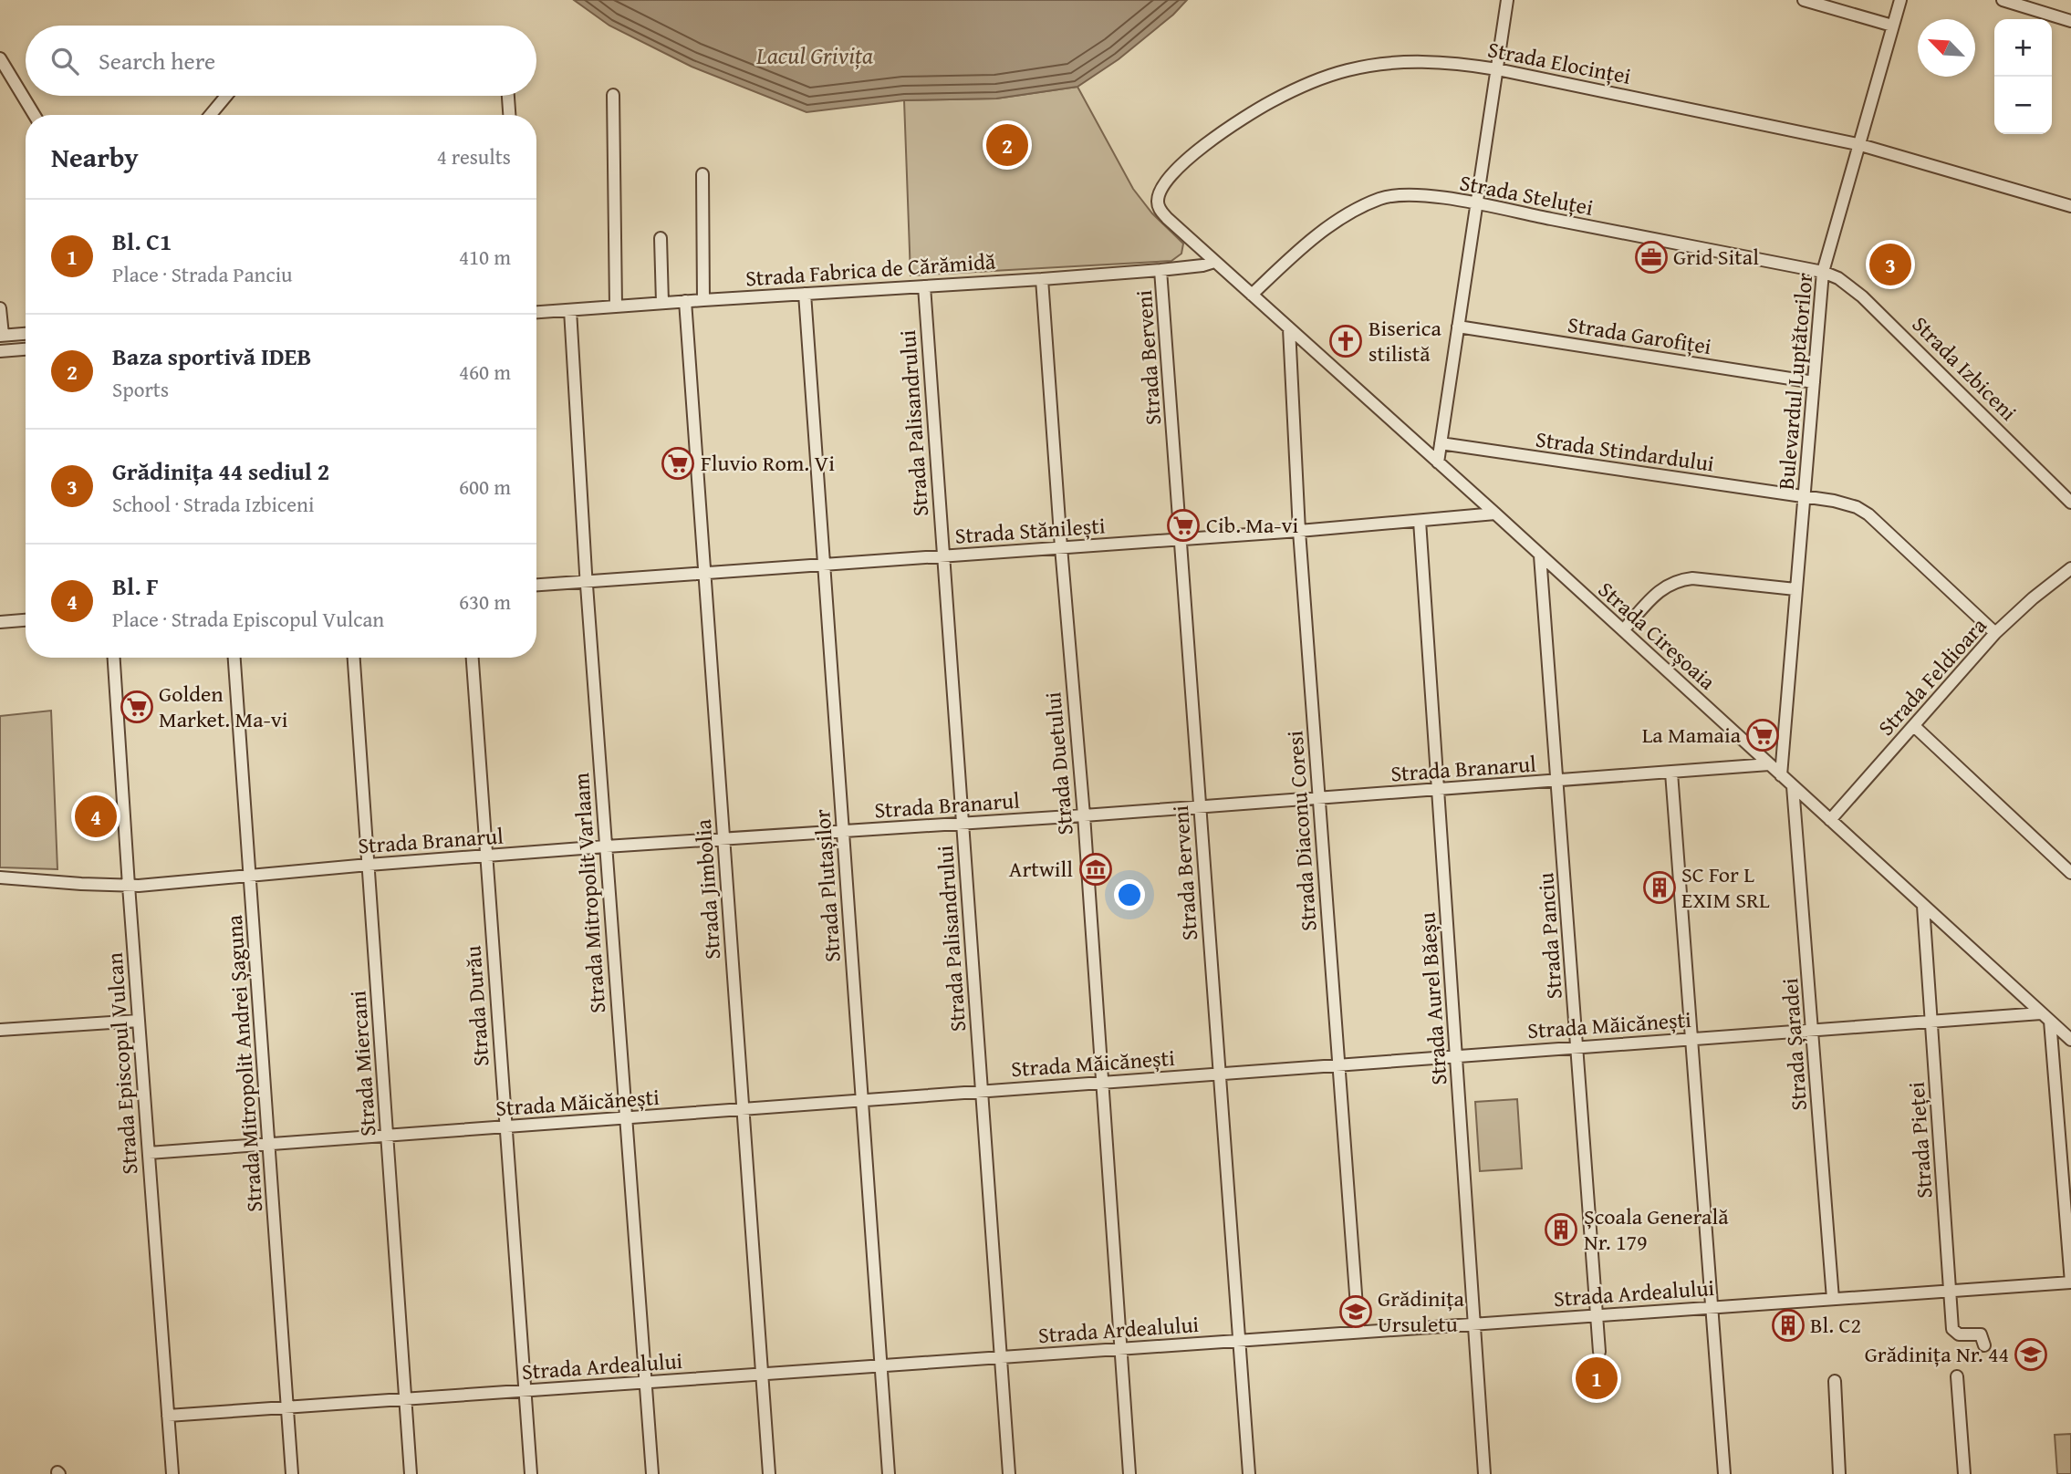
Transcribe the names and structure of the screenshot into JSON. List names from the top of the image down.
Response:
{
  "streets": {
    "street": [
      "Strada Elocinței",
      "Strada Steluței",
      "Strada Fabrica de Cărămidă",
      "Strada Garofiței",
      "Strada Berveni",
      "Strada Izbiceni",
      "Bulevardul Luptătorilor",
      "Strada Palisandrului",
      "Strada Stindardului",
      "Strada Stănilești",
      "Strada Cireșoaia",
      "Strada Feldioara",
      "Strada Duetului",
      "Strada Branarul",
      "Strada Diaconu Coresi",
      "Strada Plutașilor",
      "Strada Jimbolia",
      "Strada Mitropolit Varlaam",
      "Strada Panciu",
      "Strada Aurel Băeșu",
      "Strada Durău",
      "Strada Măicănești",
      "Strada Șaradei",
      "Strada Episcopul Vulcan",
      "Strada Mitropolit Andrei Șaguna",
      "Strada Miercani",
      "Strada Pieței",
      "Strada Ardealului"
    ]
  },
  "crossings": [
    ["Strada Elocinței", "Strada Fabrica de Cărămidă"],
    ["Strada Elocinței", "Bulevardul Luptătorilor"],
    ["Strada Elocinței", "Strada Cireșoaia"],
    ["Strada Steluței", "Strada Izbiceni"],
    ["Strada Steluței", "Bulevardul Luptătorilor"],
    ["Strada Steluței", "Strada Cireșoaia"],
    ["Strada Fabrica de Cărămidă", "Strada Berveni"],
    ["Strada Fabrica de Cărămidă", "Strada Palisandrului"],
    ["Strada Fabrica de Cărămidă", "Strada Cireșoaia"],
    ["Strada Fabrica de Cărămidă", "Strada Duetului"],
    ["Strada Fabrica de Cărămidă", "Strada Plutașilor"],
    ["Strada Fabrica de Cărămidă", "Strada Jimbolia"],
    ["Strada Fabrica de Cărămidă", "Strada Mitropolit Varlaam"],
    ["Strada Garofiței", "Bulevardul Luptătorilor"],
    ["Strada Berveni", "Strada Stănilești"],
    ["Strada Berveni", "Strada Branarul"],
    ["Strada Berveni", "Strada Măicănești"],
    ["Strada Berveni", "Strada Ardealului"],
    ["Strada Izbiceni", "Bulevardul Luptătorilor"],
    ["Bulevardul Luptătorilor", "Strada Stindardului"],
    ["Bulevardul Luptătorilor", "Strada Cireșoaia"],
    ["Strada Palisandrului", "Strada Stănilești"],
    ["Strada Palisandrului", "Strada Branarul"],
    ["Strada Palisandrului", "Strada Măicănești"],
    ["Strada Palisandrului", "Strada Ardealului"],
    ["Strada Stindardului", "Strada Feldioara"],
    ["Strada Stănilești", "Strada Cireșoaia"],
    ["Strada Stănilești", "Strada Duetului"],
    ["Strada Stănilești", "Strada Diaconu Coresi"],
    ["Strada Stănilești", "Strada Plutașilor"],
    ["Strada Stănilești", "Strada Jimbolia"],
    ["Strada Stănilești", "Strada Mitropolit Varlaam"],
    ["Strada Stănilești", "Strada Aurel Băeșu"],
    ["Strada Cireșoaia", "Strada Feldioara"],
    ["Strada Cireșoaia", "Strada Branarul"],
    ["Strada Cireșoaia", "Strada Diaconu Coresi"],
    ["Strada Cireșoaia", "Strada Panciu"],
    ["Strada Cireșoaia", "Strada Măicănești"],
    ["Strada Cireșoaia", "Strada Șaradei"],
    ["Strada Cireșoaia", "Strada Pieței"],
    ["Strada Duetului", "Strada Branarul"],
    ["Strada Duetului", "Strada Măicănești"],
    ["Strada Duetului", "Strada Ardealului"],
    ["Strada Branarul", "Strada Diaconu Coresi"],
    ["Strada Branarul", "Strada Plutașilor"],
    ["Strada Branarul", "Strada Jimbolia"],
    ["Strada Branarul", "Strada Mitropolit Varlaam"],
    ["Strada Branarul", "Strada Panciu"],
    ["Strada Branarul", "Strada Aurel Băeșu"],
    ["Strada Branarul", "Strada Durău"],
    ["Strada Branarul", "Strada Episcopul Vulcan"],
    ["Strada Branarul", "Strada Mitropolit Andrei Șaguna"],
    ["Strada Branarul", "Strada Miercani"],
    ["Strada Diaconu Coresi", "Strada Măicănești"],
    ["Strada Diaconu Coresi", "Strada Ardealului"],
    ["Strada Plutașilor", "Strada Măicănești"],
    ["Strada Plutașilor", "Strada Ardealului"],
    ["Strada Jimbolia", "Strada Măicănești"],
    ["Strada Jimbolia", "Strada Ardealului"],
    ["Strada Mitropolit Varlaam", "Strada Măicănești"],
    ["Strada Mitropolit Varlaam", "Strada Ardealului"],
    ["Strada Panciu", "Strada Măicănești"],
    ["Strada Panciu", "Strada Ardealului"],
    ["Strada Aurel Băeșu", "Strada Măicănești"],
    ["Strada Aurel Băeșu", "Strada Ardealului"],
    ["Strada Durău", "Strada Măicănești"],
    ["Strada Durău", "Strada Ardealului"],
    ["Strada Măicănești", "Strada Șaradei"],
    ["Strada Măicănești", "Strada Episcopul Vulcan"],
    ["Strada Măicănești", "Strada Mitropolit Andrei Șaguna"],
    ["Strada Măicănești", "Strada Miercani"],
    ["Strada Măicănești", "Strada Pieței"],
    ["Strada Șaradei", "Strada Ardealului"],
    ["Strada Episcopul Vulcan", "Strada Ardealului"],
    ["Strada Mitropolit Andrei Șaguna", "Strada Ardealului"],
    ["Strada Miercani", "Strada Ardealului"],
    ["Strada Pieței", "Strada Ardealului"]
  ],
  "water": ["Lacul Grivița"],
  "places": {
    "office": ["Grid Sital"],
    "church": ["Biserica stilistă"],
    "supermarket": [
      "Fluvio Rom. Vi",
      "Cib. Ma-vi",
      "Golden Market. Ma-vi",
      "La Mamaia"
    ],
    "museum": ["Artwill"],
    "building": ["SC For L EXIM SRL", "Școala Generală Nr. 179", "Bl. C2"],
    "school or university": ["Grădinița Ursuletu", "Grădinița Nr. 44"]
  },
  "north": "top left",
  "page": {
    "map_buttons": ["+", "−"],
    "search": "Search here",
    "heading": ["Nearby", "4 results"],
    "pins": [
      "2",
      "3",
      "4",
      "1"
    ],
    "list": [
      {
        "mark": "1",
        "name": "Bl. C1",
        "note": "Place · Strada Panciu",
        "value": "410 m"
      },
      {
        "mark": "2",
        "name": "Baza sportivă IDEB",
        "note": "Sports",
        "value": "460 m"
      },
      {
        "mark": "3",
        "name": "Grădinița 44 sediul 2",
        "note": "School · Strada Izbiceni",
        "value": "600 m"
      },
      {
        "mark": "4",
        "name": "Bl. F",
        "note": "Place · Strada Episcopul Vulcan",
        "value": "630 m"
      }
    ]
  }
}
